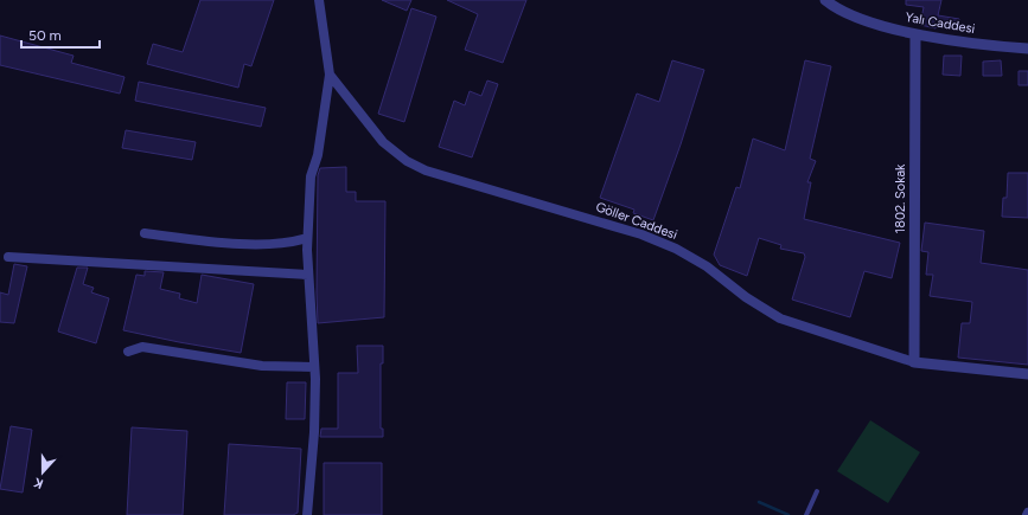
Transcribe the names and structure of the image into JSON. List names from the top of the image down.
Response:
{
  "streets": {
    "street": ["Yalı Caddesi", "1802. Sokak", "Göller Caddesi"]
  },
  "crossings": [
    ["Yalı Caddesi", "1802. Sokak"],
    ["1802. Sokak", "Göller Caddesi"]
  ],
  "scale_bar": "50 m",
  "north": "bottom"
}
